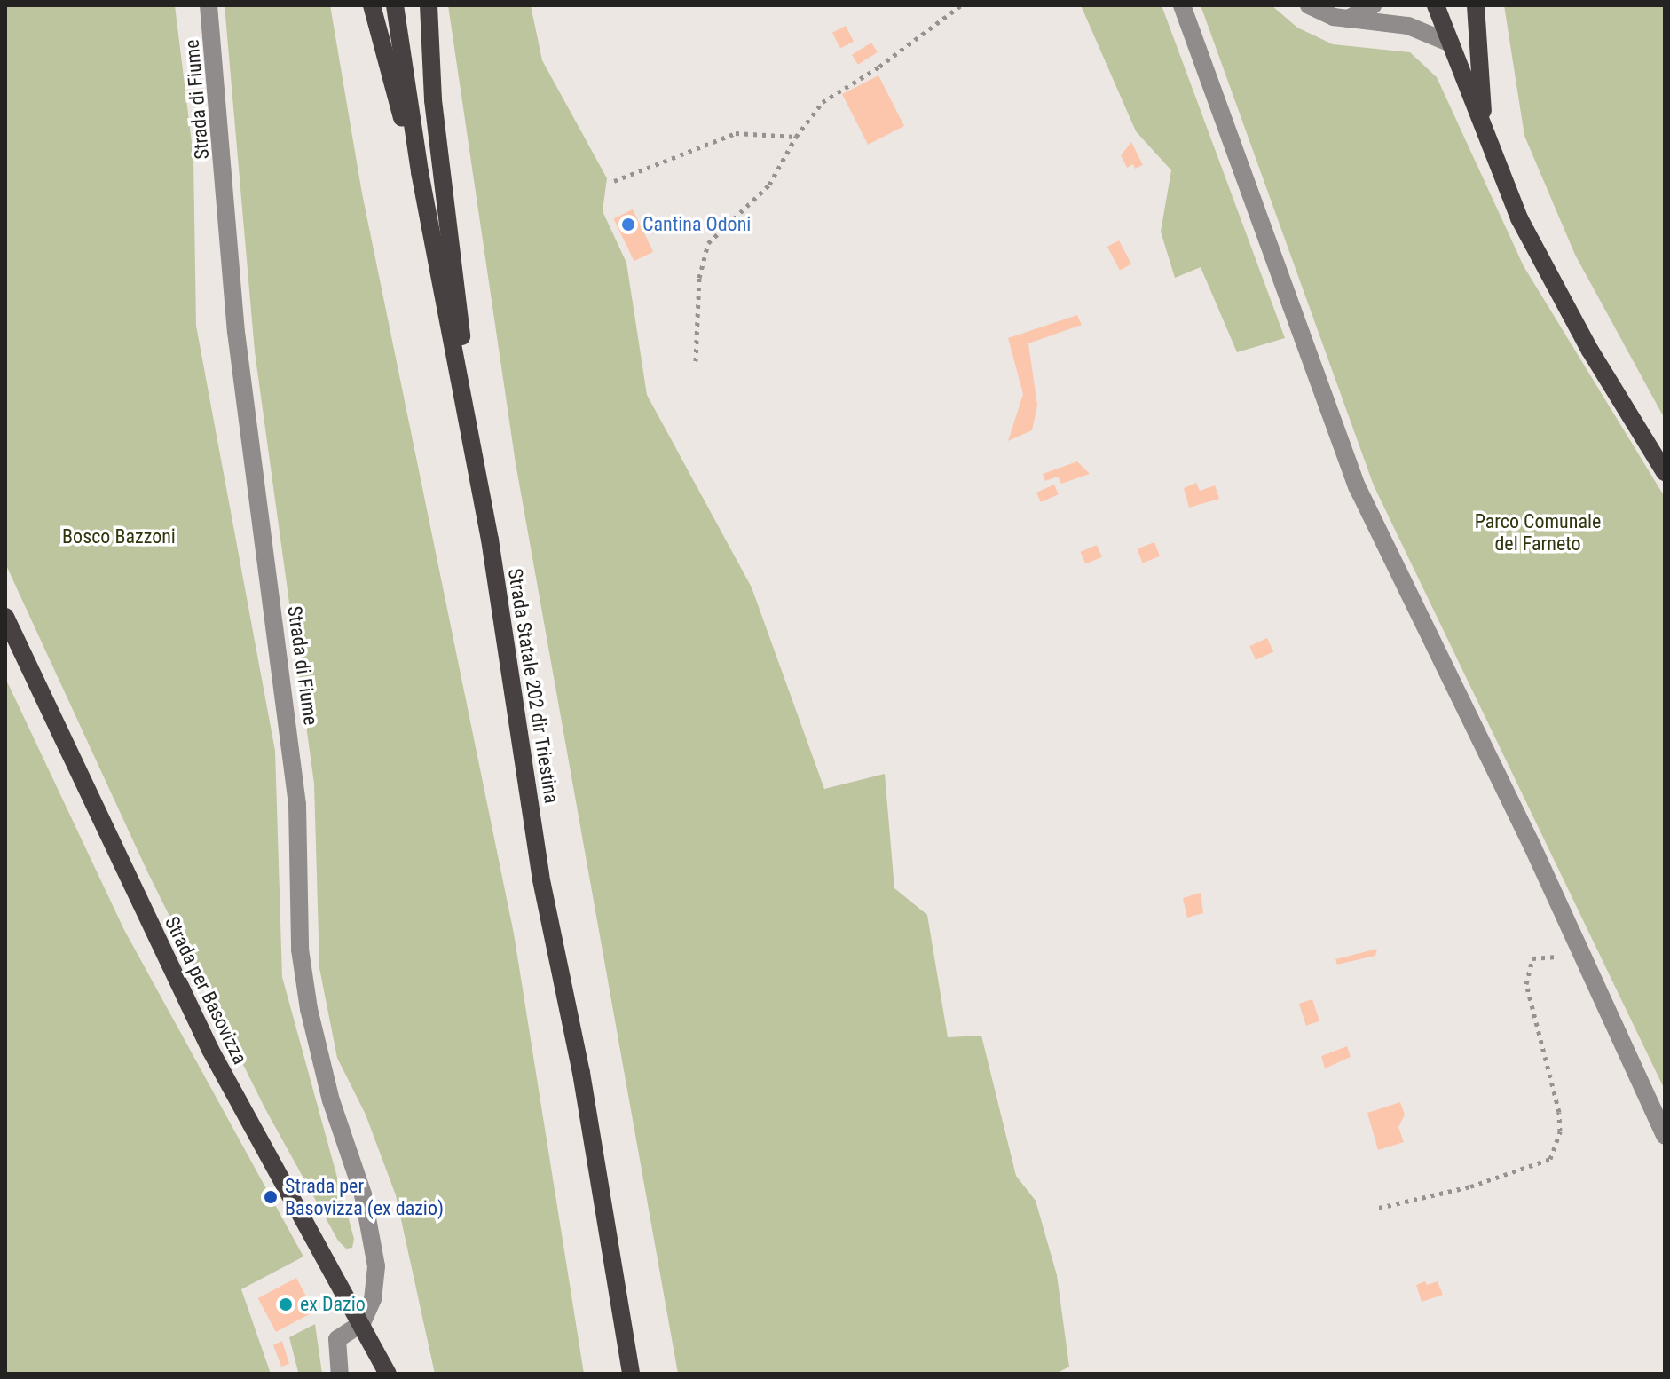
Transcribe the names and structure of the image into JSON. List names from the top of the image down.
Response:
{
  "streets": {
    "main road": ["Strada Statale 202 dir Triestina", "Strada per Basovizza"],
    "street": ["Strada di Fiume"]
  },
  "crossings": [
    ["Strada di Fiume", "Strada per Basovizza"]
  ],
  "parks": ["Parco Comunale del Farneto", "Bosco Bazzoni"],
  "places": ["Cantina Odoni", "Strada per Basovizza (ex dazio)", "ex Dazio"]
}
